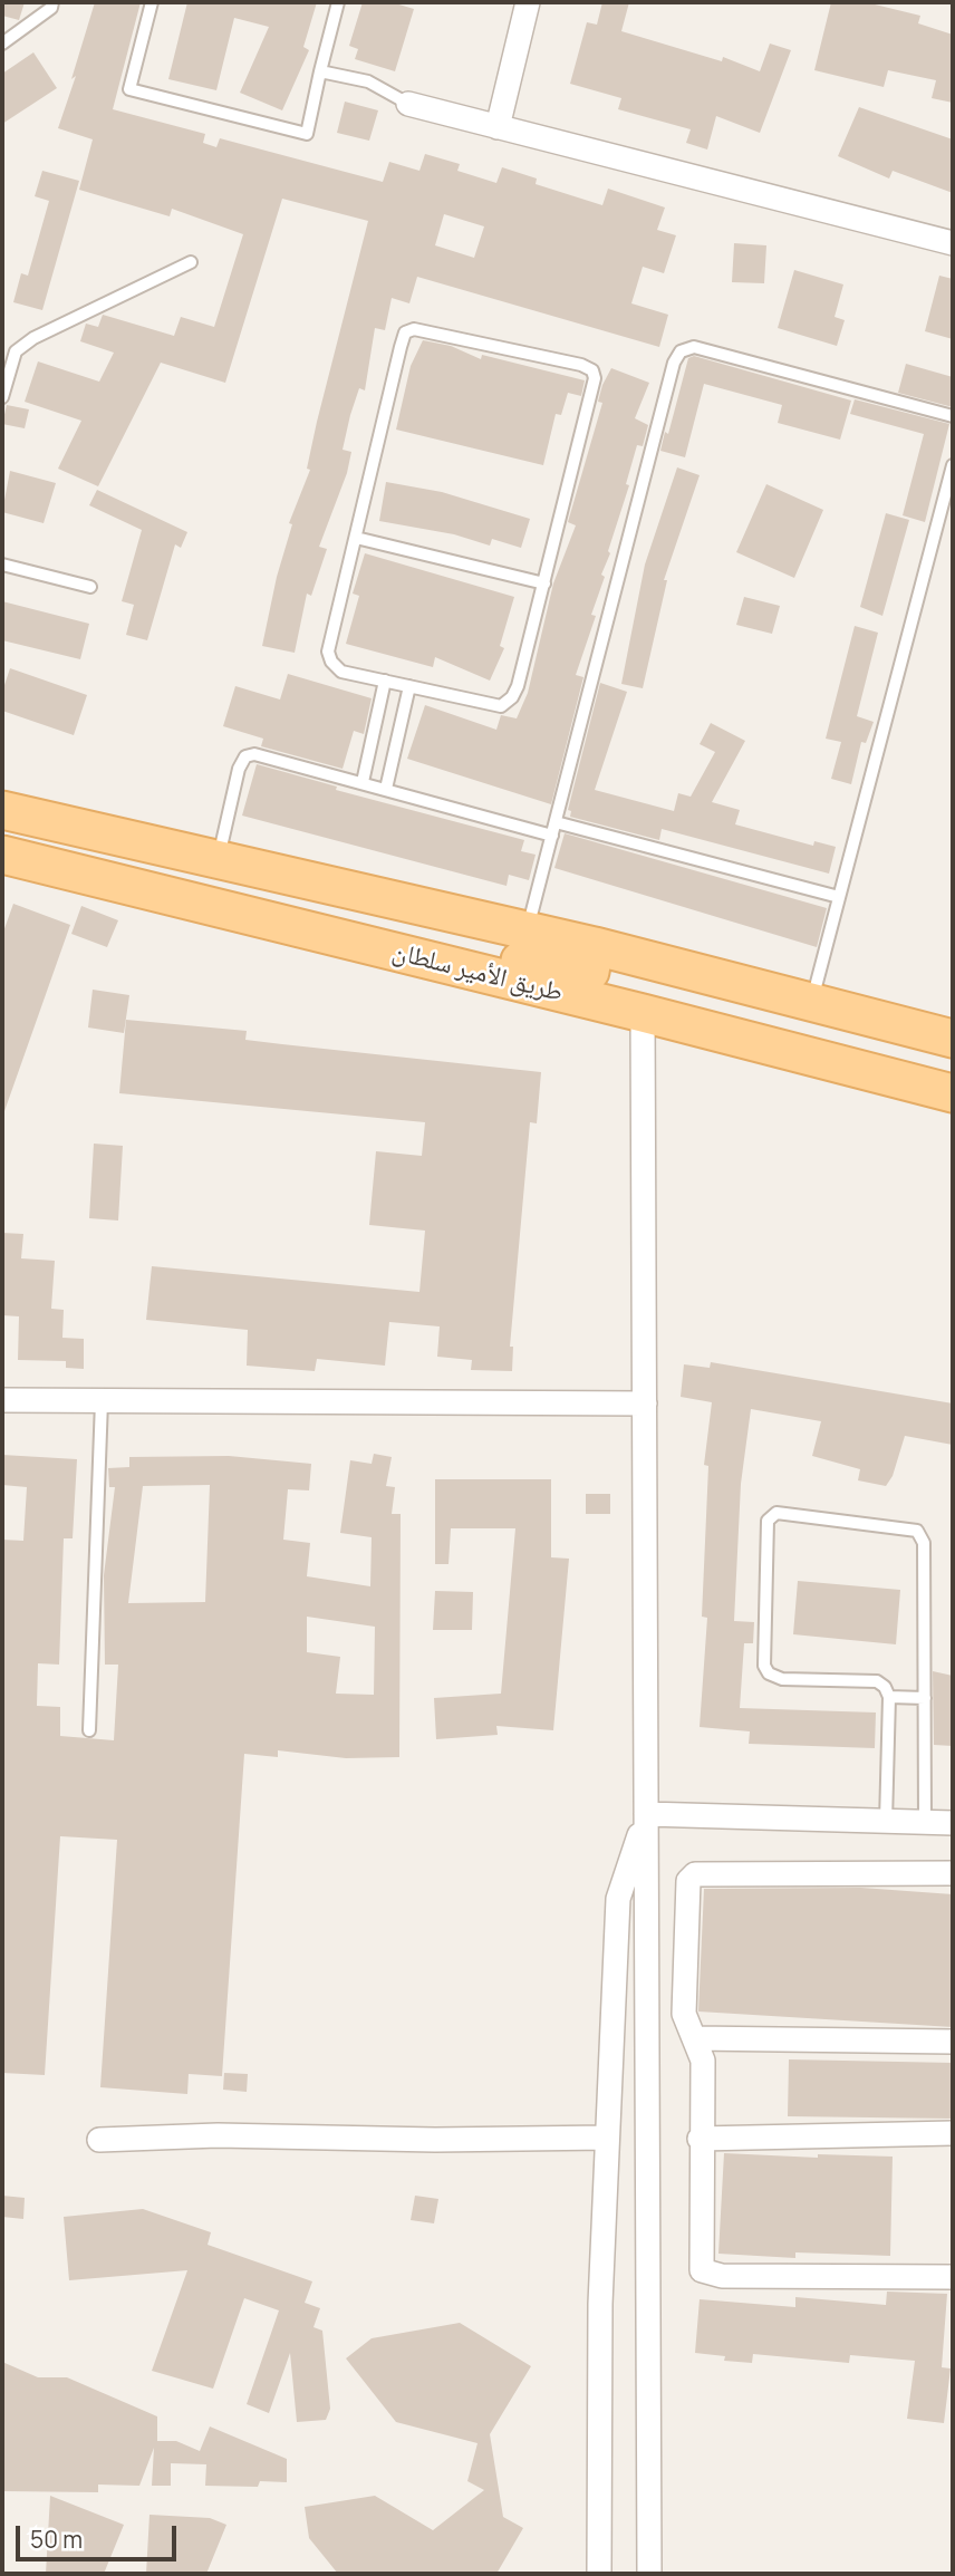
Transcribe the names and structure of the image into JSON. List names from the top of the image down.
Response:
{
  "streets": {
    "main road": ["طريق الأمير سلطان"]
  },
  "scale_bar": "50 m"
}
